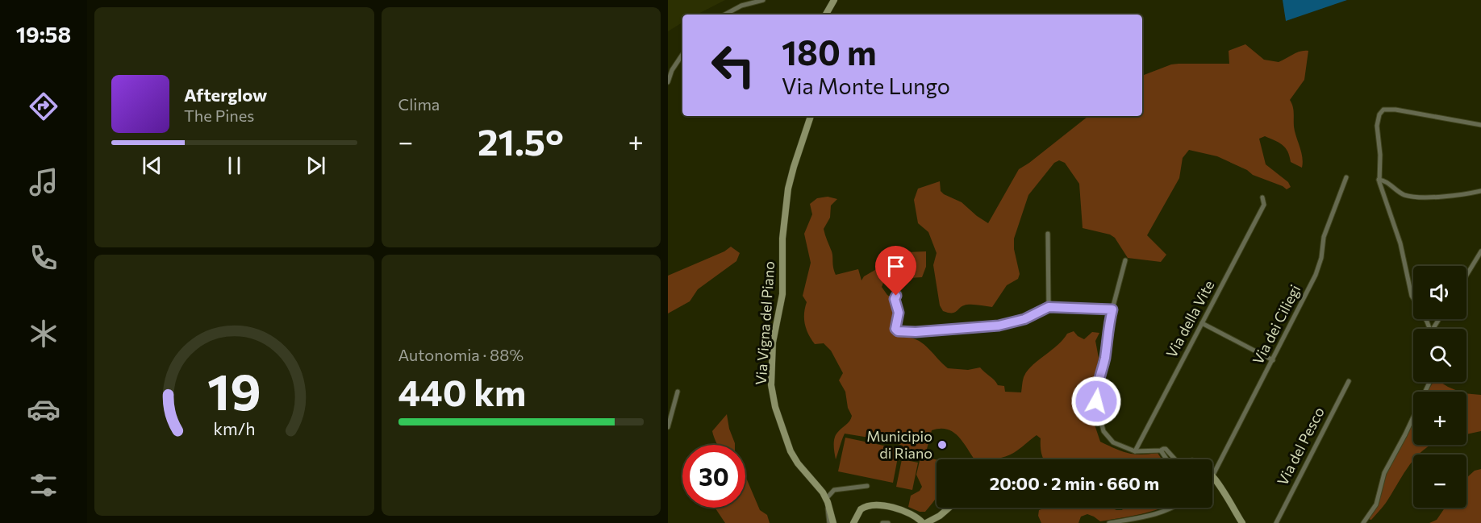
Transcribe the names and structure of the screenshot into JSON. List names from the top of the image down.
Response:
{
  "streets": {
    "main road": ["Via Vigna del Piano"],
    "street": ["Via della Vite", "Via dei Ciliegi", "Via del Pesco"]
  },
  "places": ["Municipio di Riano"],
  "page": {
    "tabs": "19:58",
    "tile": [
      "Clima",
      ["Autonomia · 88%", "440 km"]
    ],
    "turn": ["180 m", "Via Monte Lungo"],
    "song": ["Afterglow", "The Pines"],
    "heat": ["−", "21.5°", "+"],
    "map_buttons": ["+", "−"],
    "limit": "30",
    "trip": "20:00 · 2 min · 660 m",
    "gauge": ["19", "km/h"]
  }
}
